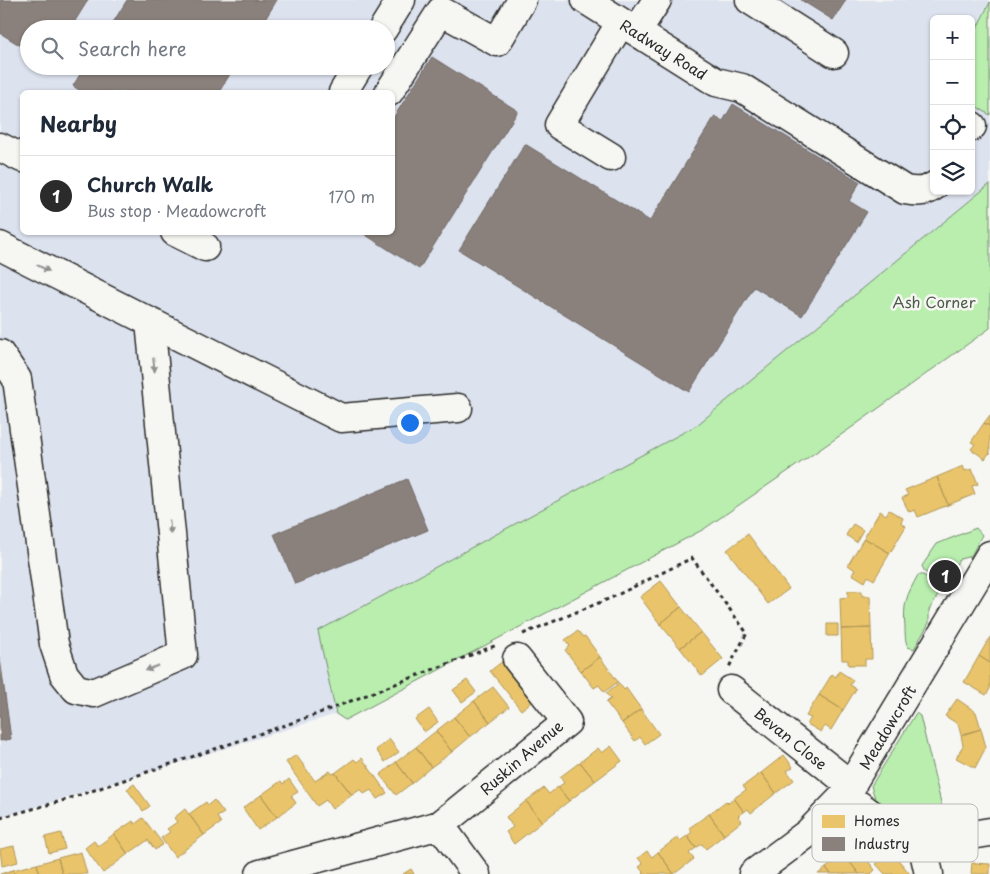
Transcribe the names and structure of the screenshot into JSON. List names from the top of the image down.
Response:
{
  "streets": {
    "street": [
      "Radway Road",
      "Meadowcroft",
      "Bevan Close",
      "Ruskin Avenue"
    ]
  },
  "crossings": [
    ["Meadowcroft", "Bevan Close"]
  ],
  "parks": ["Ash Corner"],
  "legend": ["Homes", "Industry"],
  "page": {
    "map_buttons": ["+", "−"],
    "search": "Search here",
    "heading": "Nearby",
    "list": [
      {
        "mark": "1",
        "name": "Church Walk",
        "note": "Bus stop · Meadowcroft",
        "value": "170 m"
      }
    ],
    "pins": "1"
  }
}
